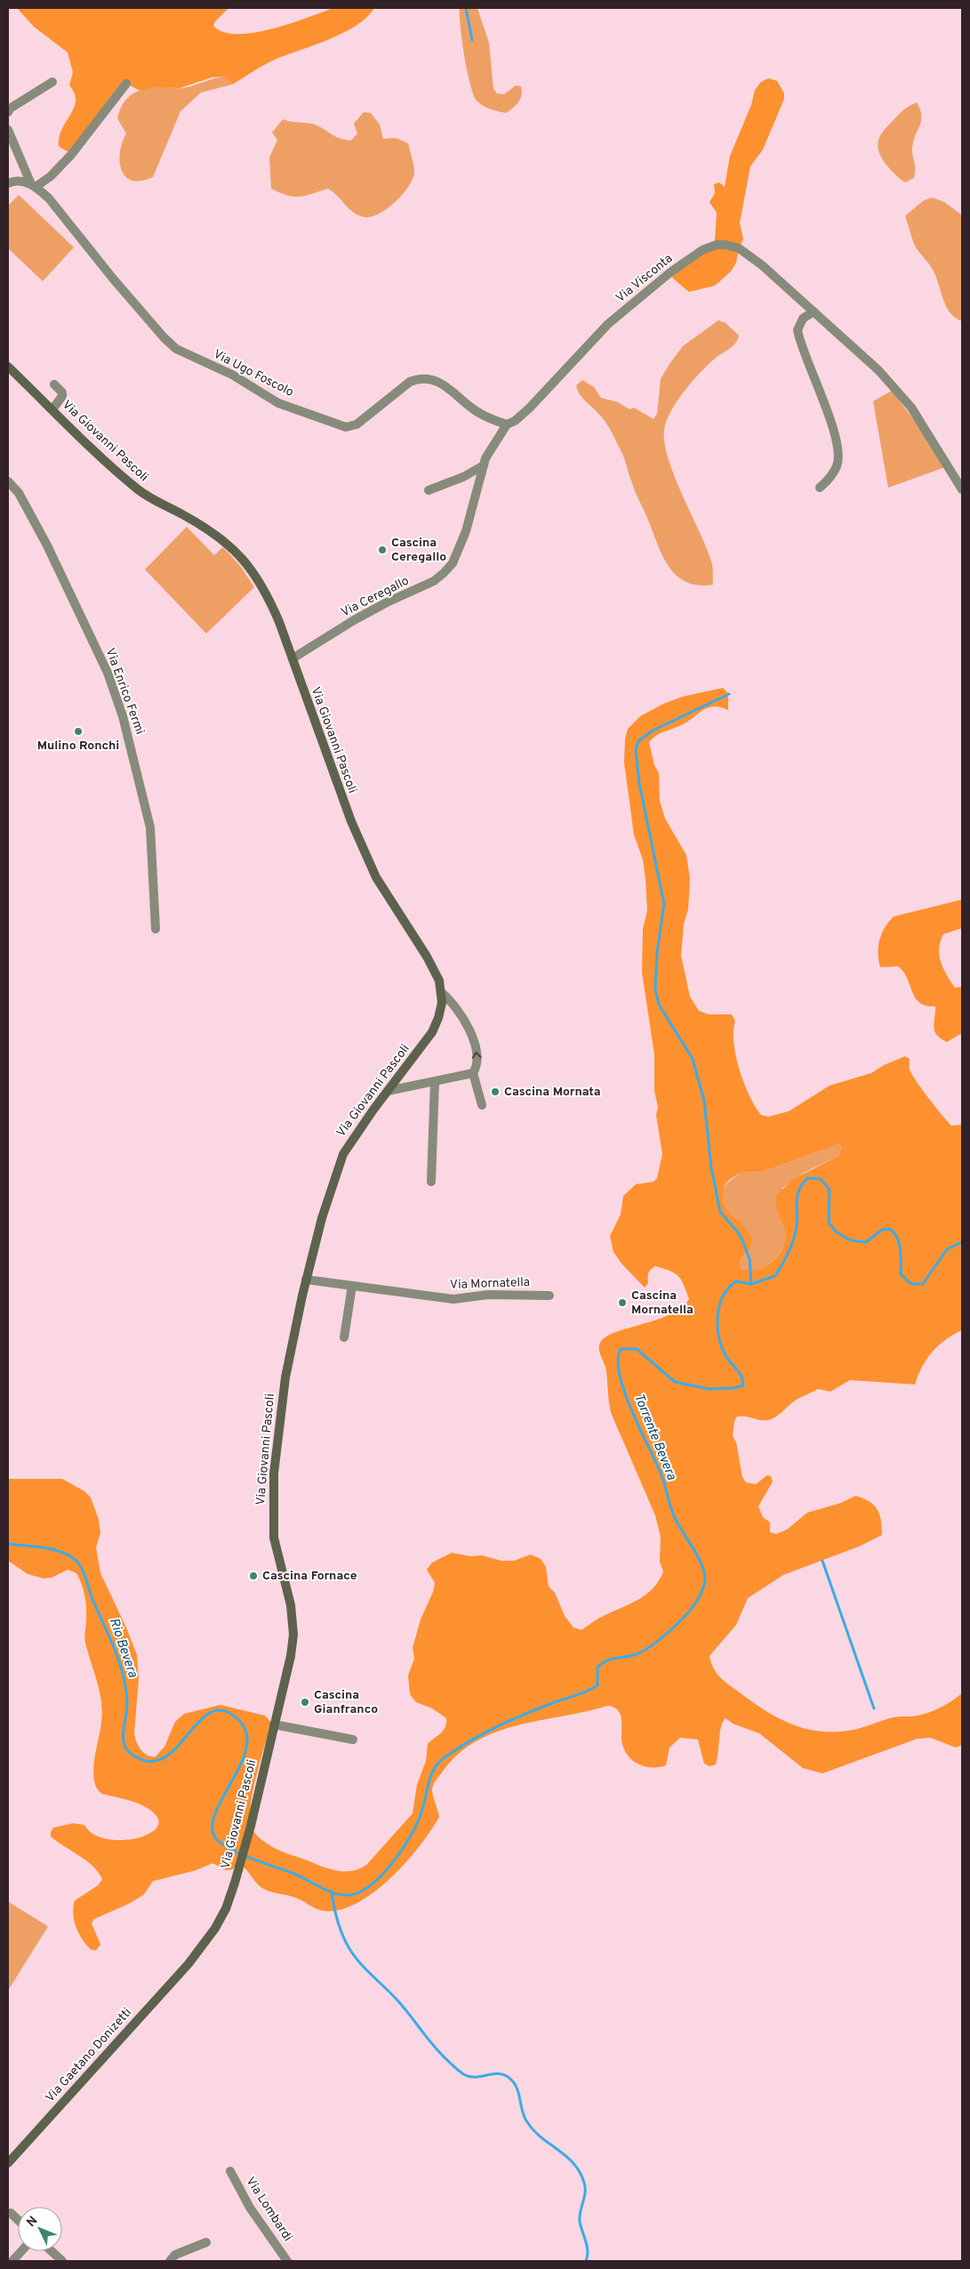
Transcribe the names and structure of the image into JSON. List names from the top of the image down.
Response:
{
  "streets": {
    "street": [
      "Via Visconta",
      "Via Ugo Foscolo",
      "Via Giovanni Pascoli",
      "Via Ceregallo",
      "Via Enrico Fermi",
      "Via Mornatella",
      "Via Gaetano Donizetti",
      "Via Lombardi"
    ]
  },
  "crossings": [
    ["Via Visconta", "Via Ugo Foscolo"],
    ["Via Visconta", "Via Ceregallo"],
    ["Via Ugo Foscolo", "Via Ceregallo"],
    ["Via Giovanni Pascoli", "Via Ceregallo"],
    ["Via Giovanni Pascoli", "Via Mornatella"],
    ["Via Giovanni Pascoli", "Via Gaetano Donizetti"]
  ],
  "water": ["Torrente Bevera", "Rio Bevera"],
  "places": [
    "Cascina Ceregallo",
    "Mulino Ronchi",
    "Cascina Mornata",
    "Cascina Mornatella",
    "Cascina Fornace",
    "Cascina Gianfranco"
  ],
  "north": "top left"
}
